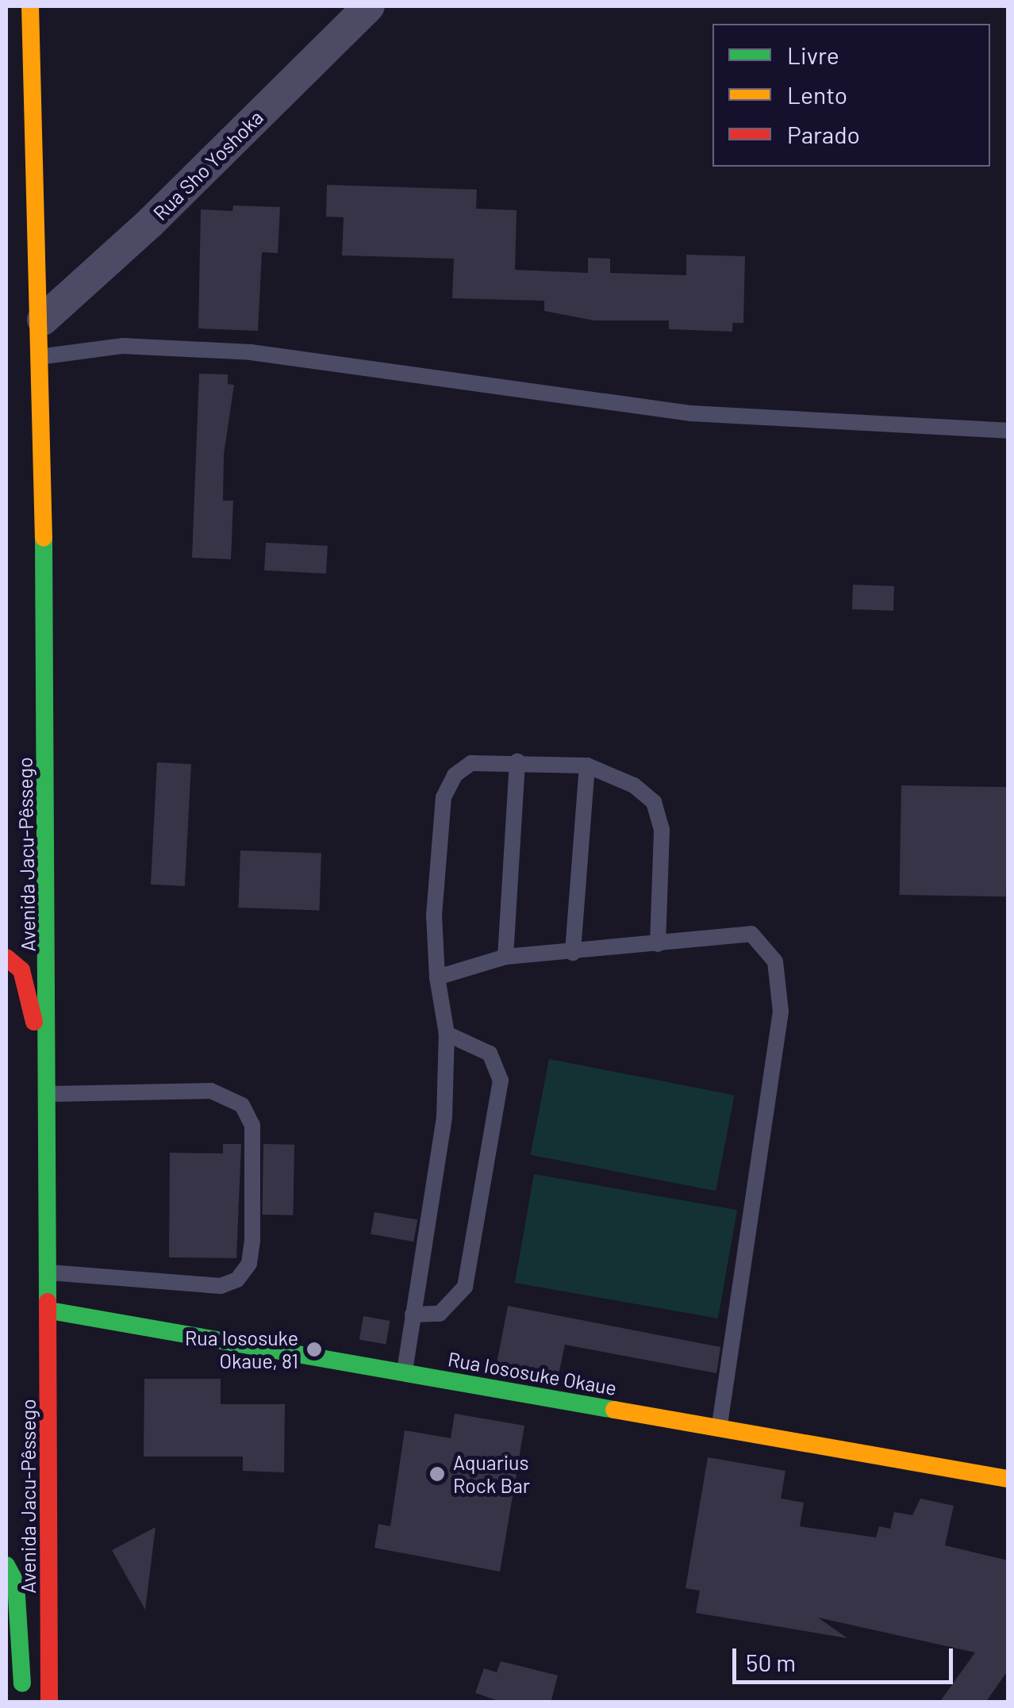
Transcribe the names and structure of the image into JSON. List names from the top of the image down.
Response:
{
  "streets": {
    "main road": ["Avenida Jacu-Pêssego", "Rua Iososuke Okaue"],
    "street": ["Rua Sho Yoshoka"]
  },
  "crossings": [
    ["Rua Sho Yoshoka", "Avenida Jacu-Pêssego"],
    ["Avenida Jacu-Pêssego", "Rua Iososuke Okaue"]
  ],
  "places": ["Rua Iososuke Okaue, 81", "Aquarius Rock Bar"],
  "legend": ["Livre", "Lento", "Parado"],
  "scale_bar": "50 m"
}
